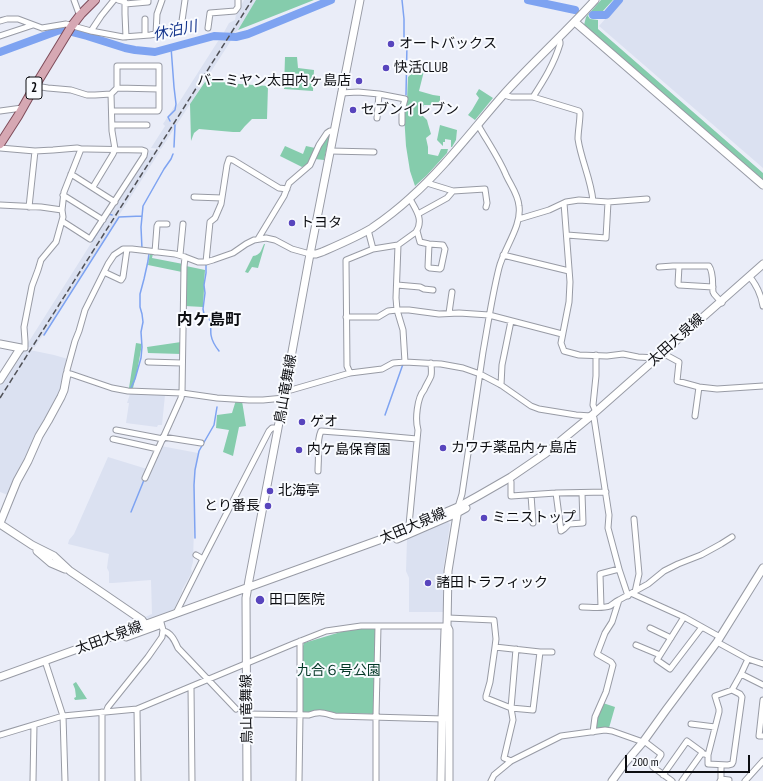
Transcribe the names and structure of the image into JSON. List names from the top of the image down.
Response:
{
  "streets": {
    "main road": ["2", "太田大泉線", "鳥山竜舞線"]
  },
  "crossings": [
    ["太田大泉線", "鳥山竜舞線"]
  ],
  "districts": ["内ケ島町"],
  "water": ["休泊川"],
  "parks": ["九合６号公園"],
  "places": [
    "オートバックス",
    "快活CLUB",
    "バーミヤン太田内ヶ島店",
    "セブンイレブン",
    "トヨタ",
    "ゲオ",
    "カワチ薬品内ヶ島店",
    "内ケ島保育園",
    "北海亭",
    "とり番長",
    "ミニストップ",
    "諸田トラフィック",
    "田口医院"
  ],
  "scale_bar": "200 m"
}
